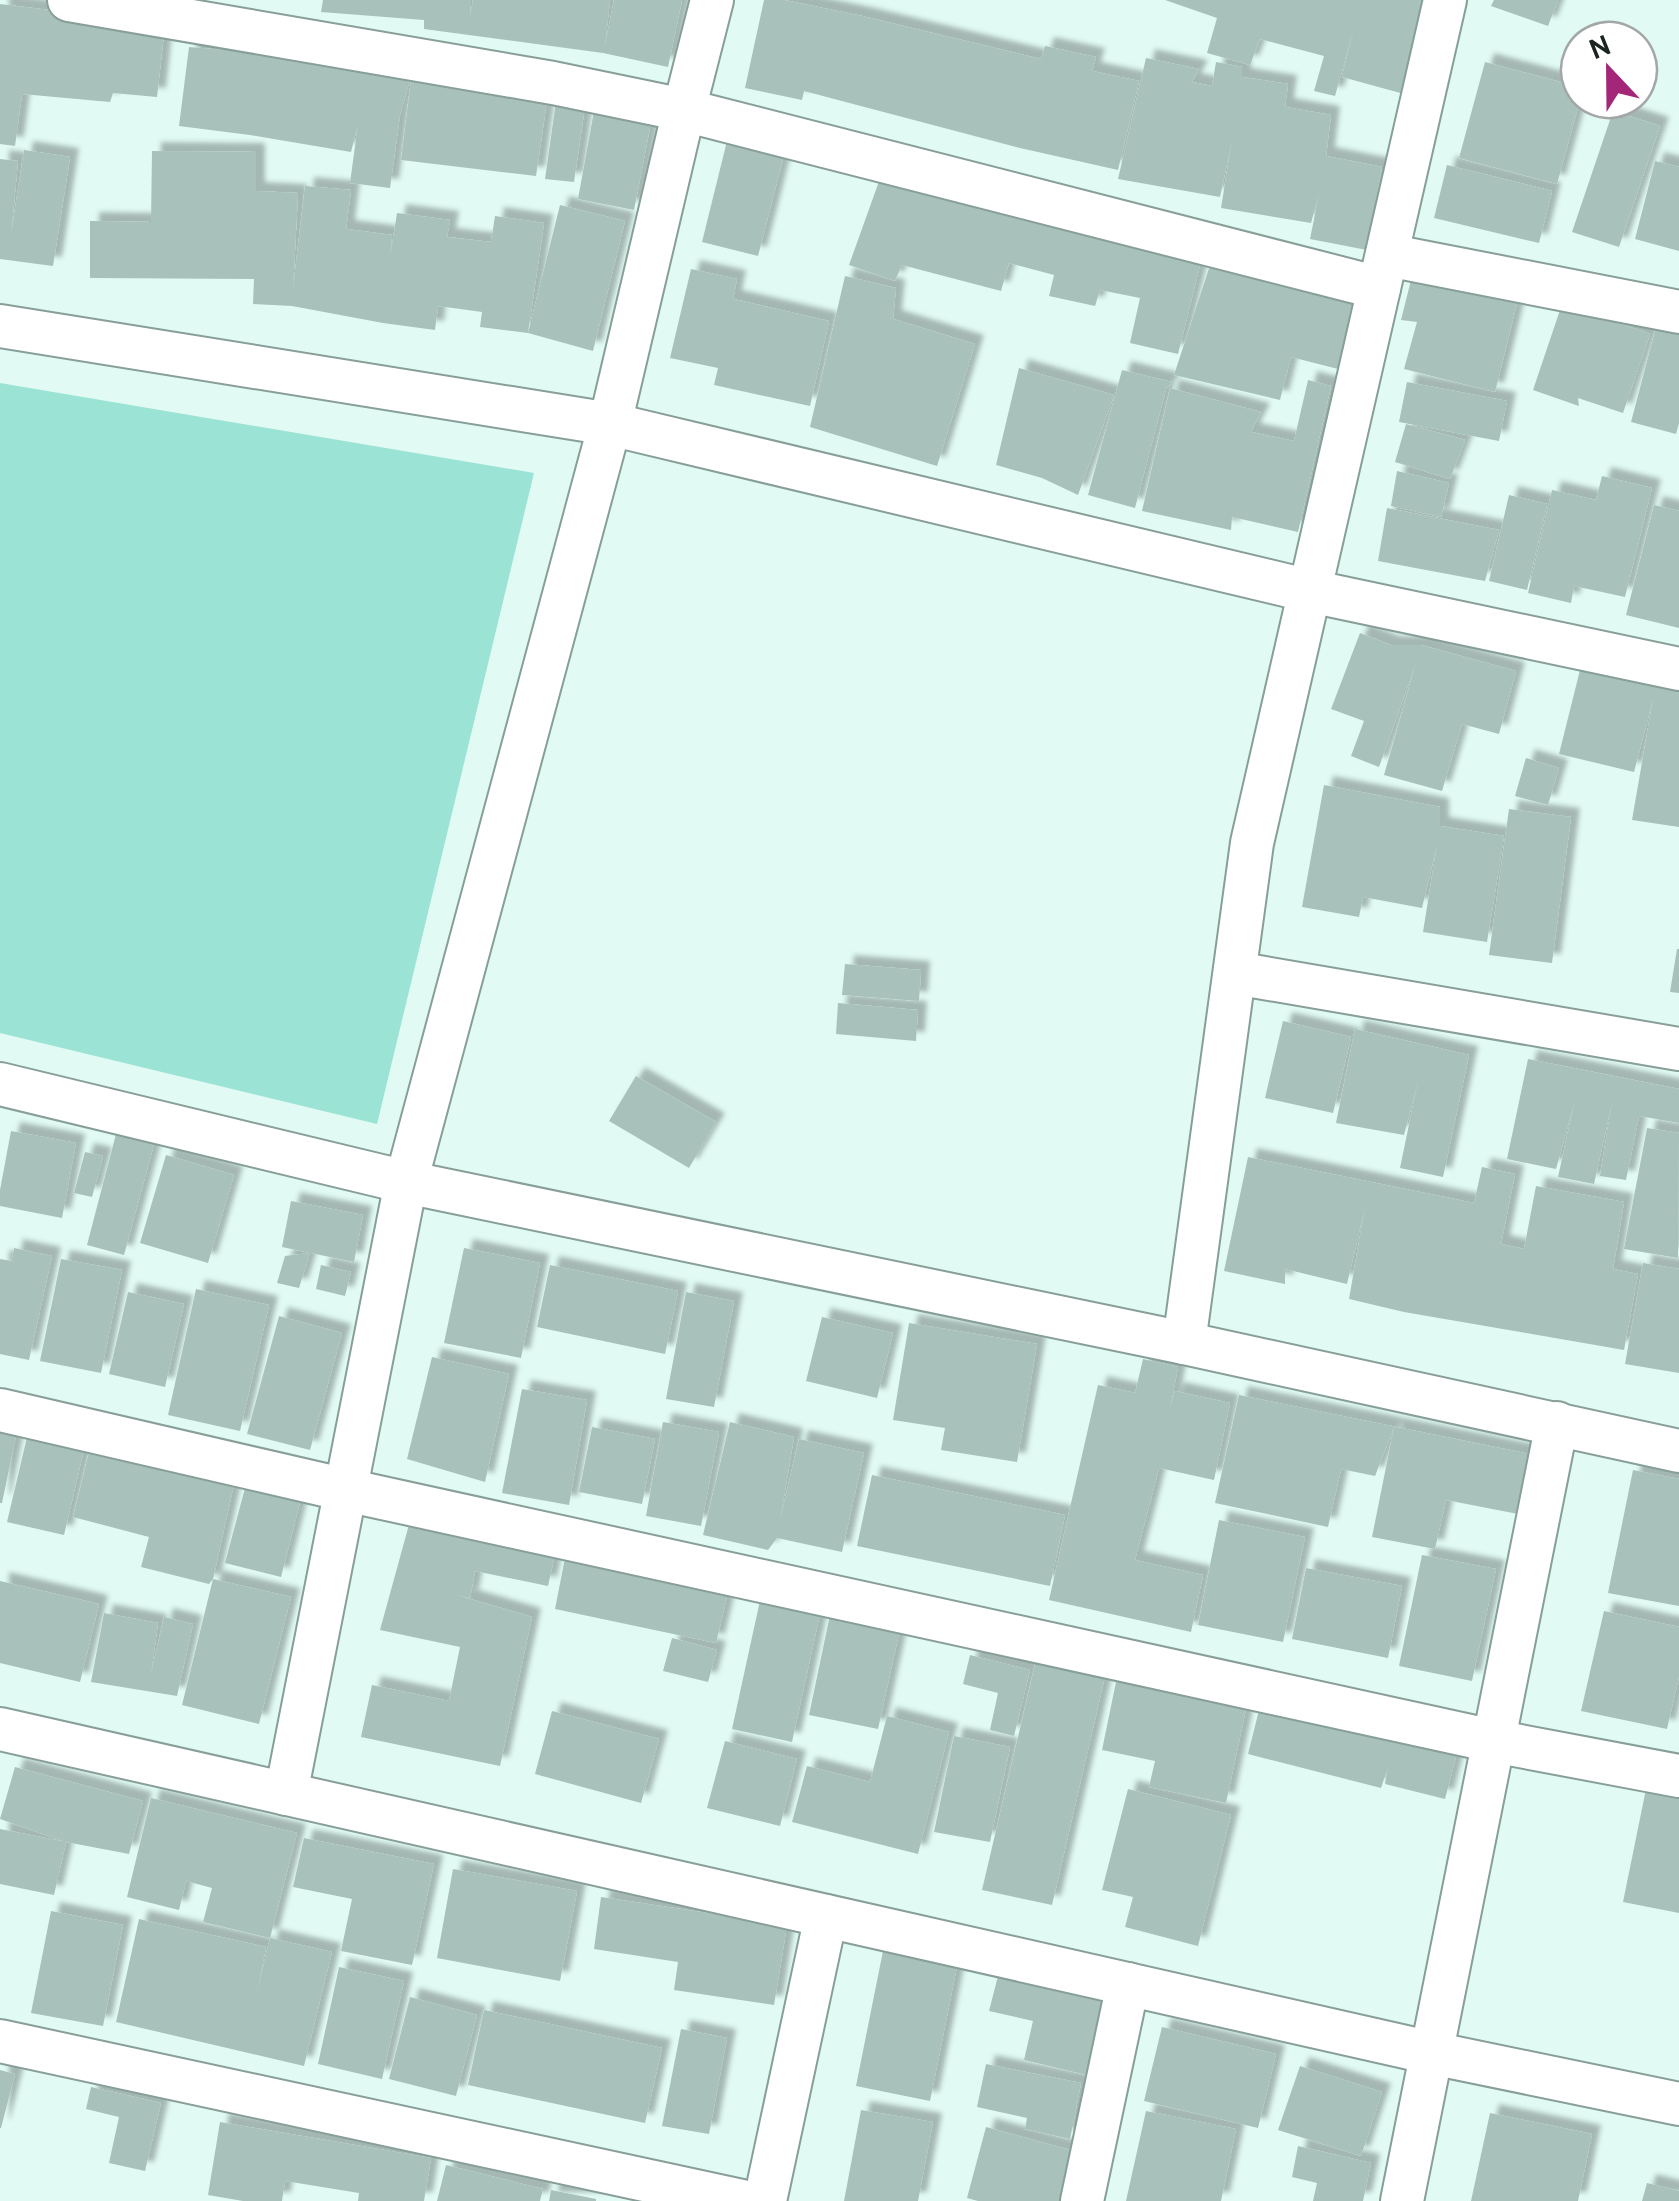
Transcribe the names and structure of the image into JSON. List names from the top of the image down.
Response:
{
  "north": "top"
}
